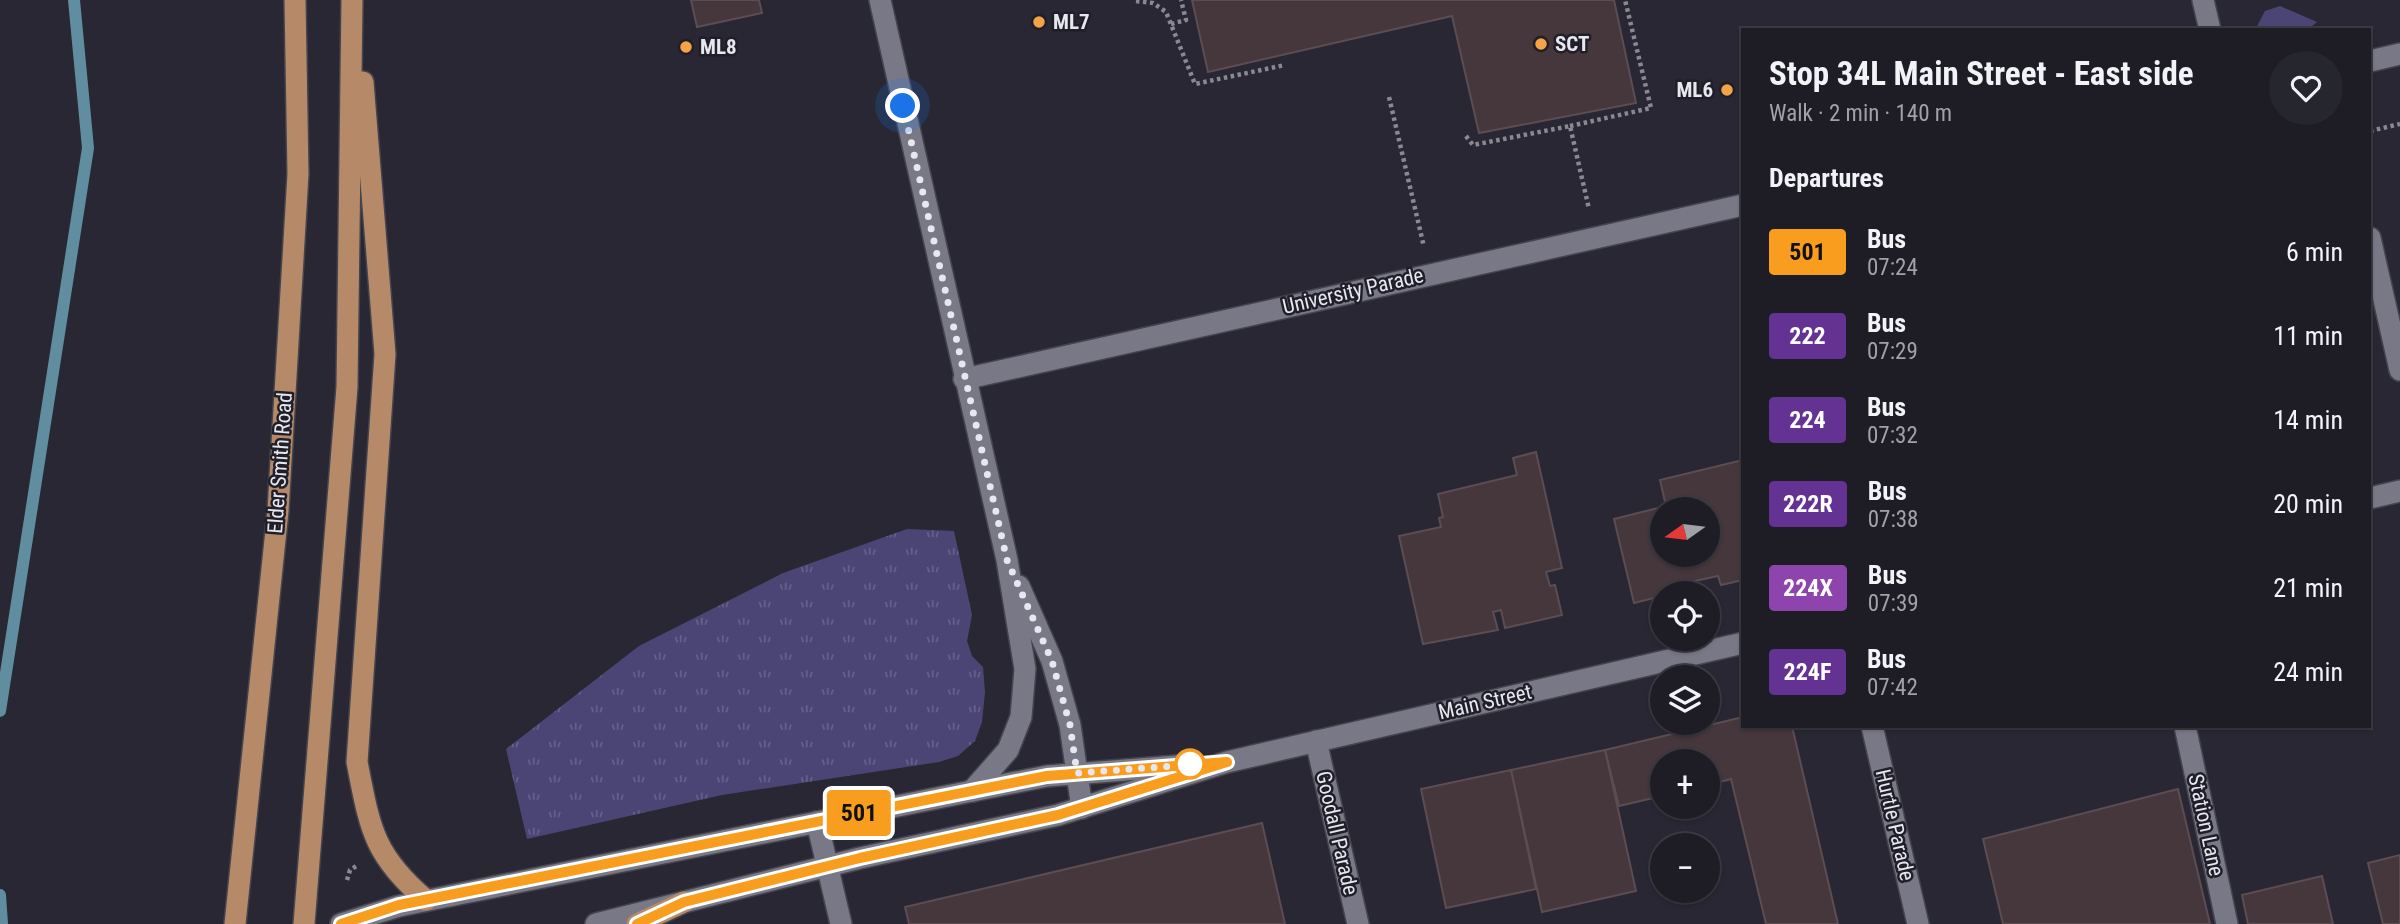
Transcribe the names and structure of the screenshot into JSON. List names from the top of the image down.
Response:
{
  "streets": {
    "main road": ["Elder Smith Road"],
    "street": [
      "University Parade",
      "Main Street",
      "Hurtle Parade",
      "Station Lane",
      "Goodall Parade"
    ]
  },
  "crossings": [
    ["Main Street", "Goodall Parade"]
  ],
  "places": [
    "ML7",
    "SCT",
    "ML8",
    "ML6"
  ],
  "lines": ["bus line 501"],
  "north": "left",
  "page": {
    "on_map": "501",
    "heading": [
      ["Stop 34L Main Street - East side", "Walk · 2 min · 140 m"],
      "Departures"
    ],
    "list": [
      {
        "mark": "501",
        "name": "Bus",
        "note": "07:24",
        "value": "6 min"
      },
      {
        "mark": "222",
        "name": "Bus",
        "note": "07:29",
        "value": "11 min"
      },
      {
        "mark": "224",
        "name": "Bus",
        "note": "07:32",
        "value": "14 min"
      },
      {
        "mark": "222R",
        "name": "Bus",
        "note": "07:38",
        "value": "20 min"
      },
      {
        "mark": "224X",
        "name": "Bus",
        "note": "07:39",
        "value": "21 min"
      },
      {
        "mark": "224F",
        "name": "Bus",
        "note": "07:42",
        "value": "24 min"
      }
    ],
    "map_buttons": ["+", "−"]
  }
}
